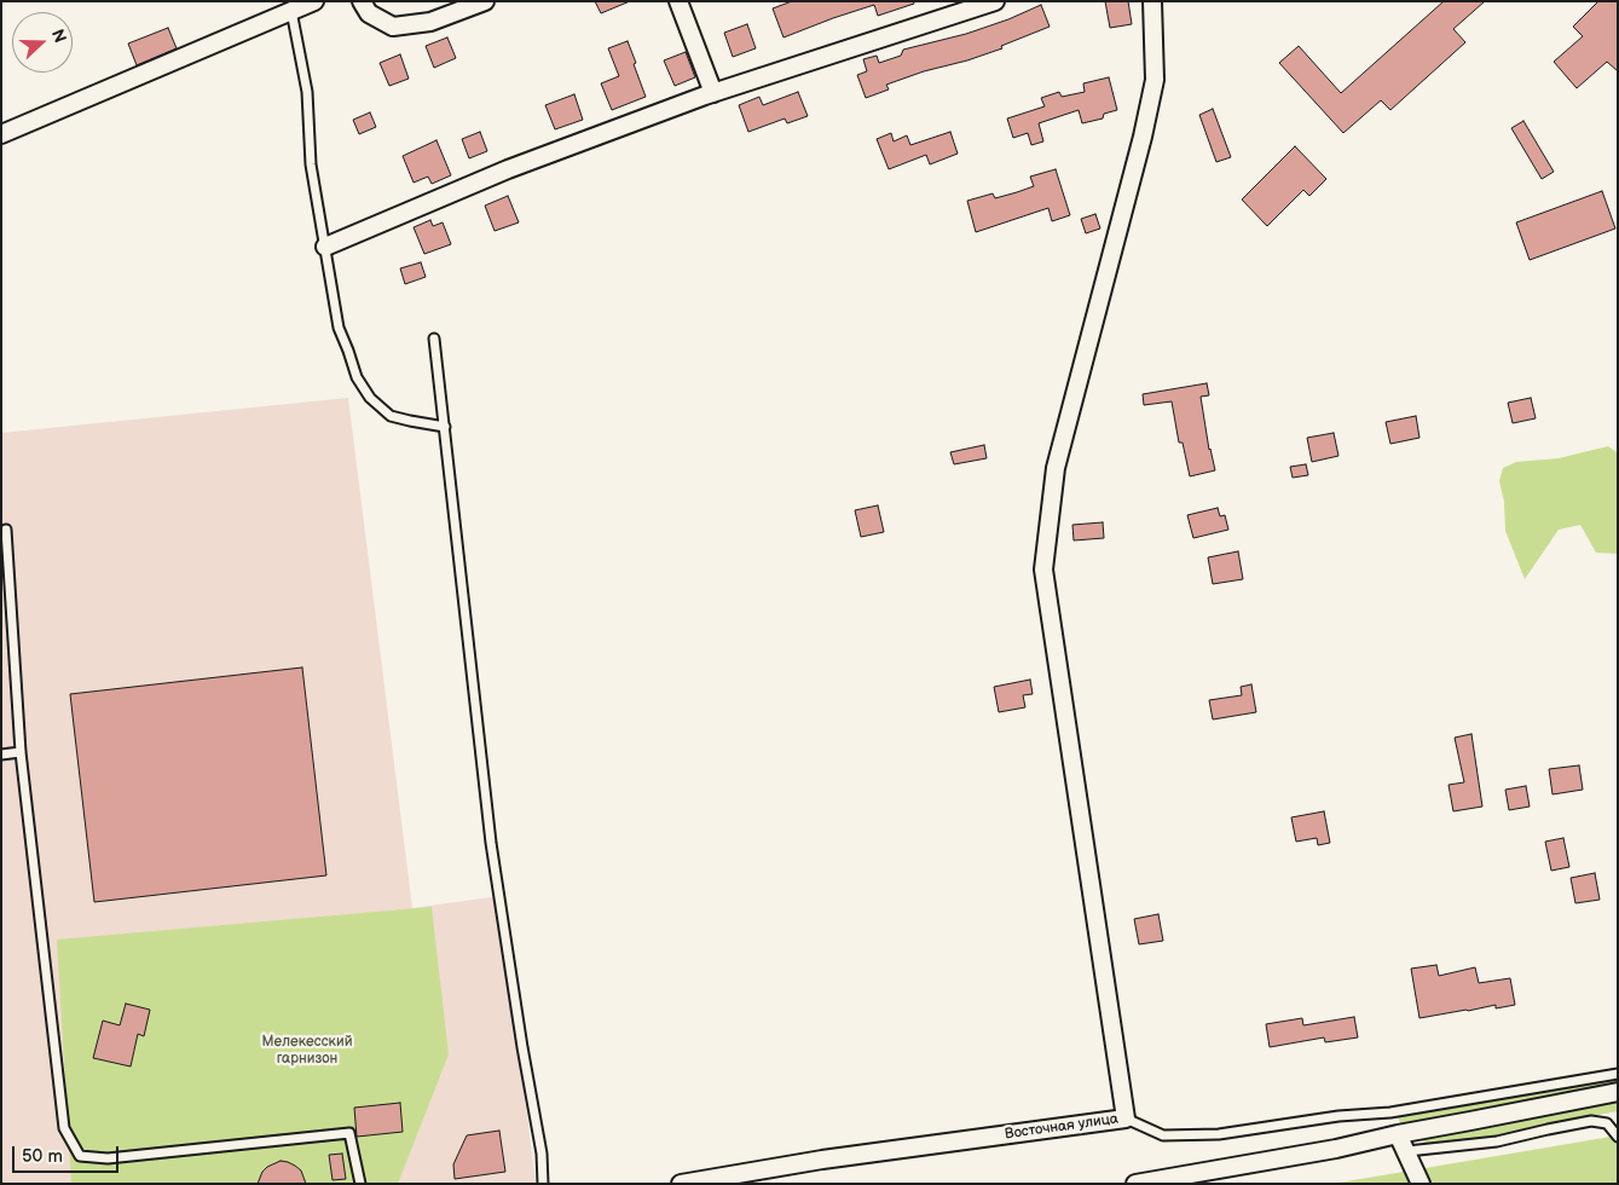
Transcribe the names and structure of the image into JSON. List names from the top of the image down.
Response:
{
  "streets": {
    "street": ["Восточная улица"]
  },
  "parks": ["Мелекесский гарнизон"],
  "scale_bar": "50 m",
  "north": "right"
}
